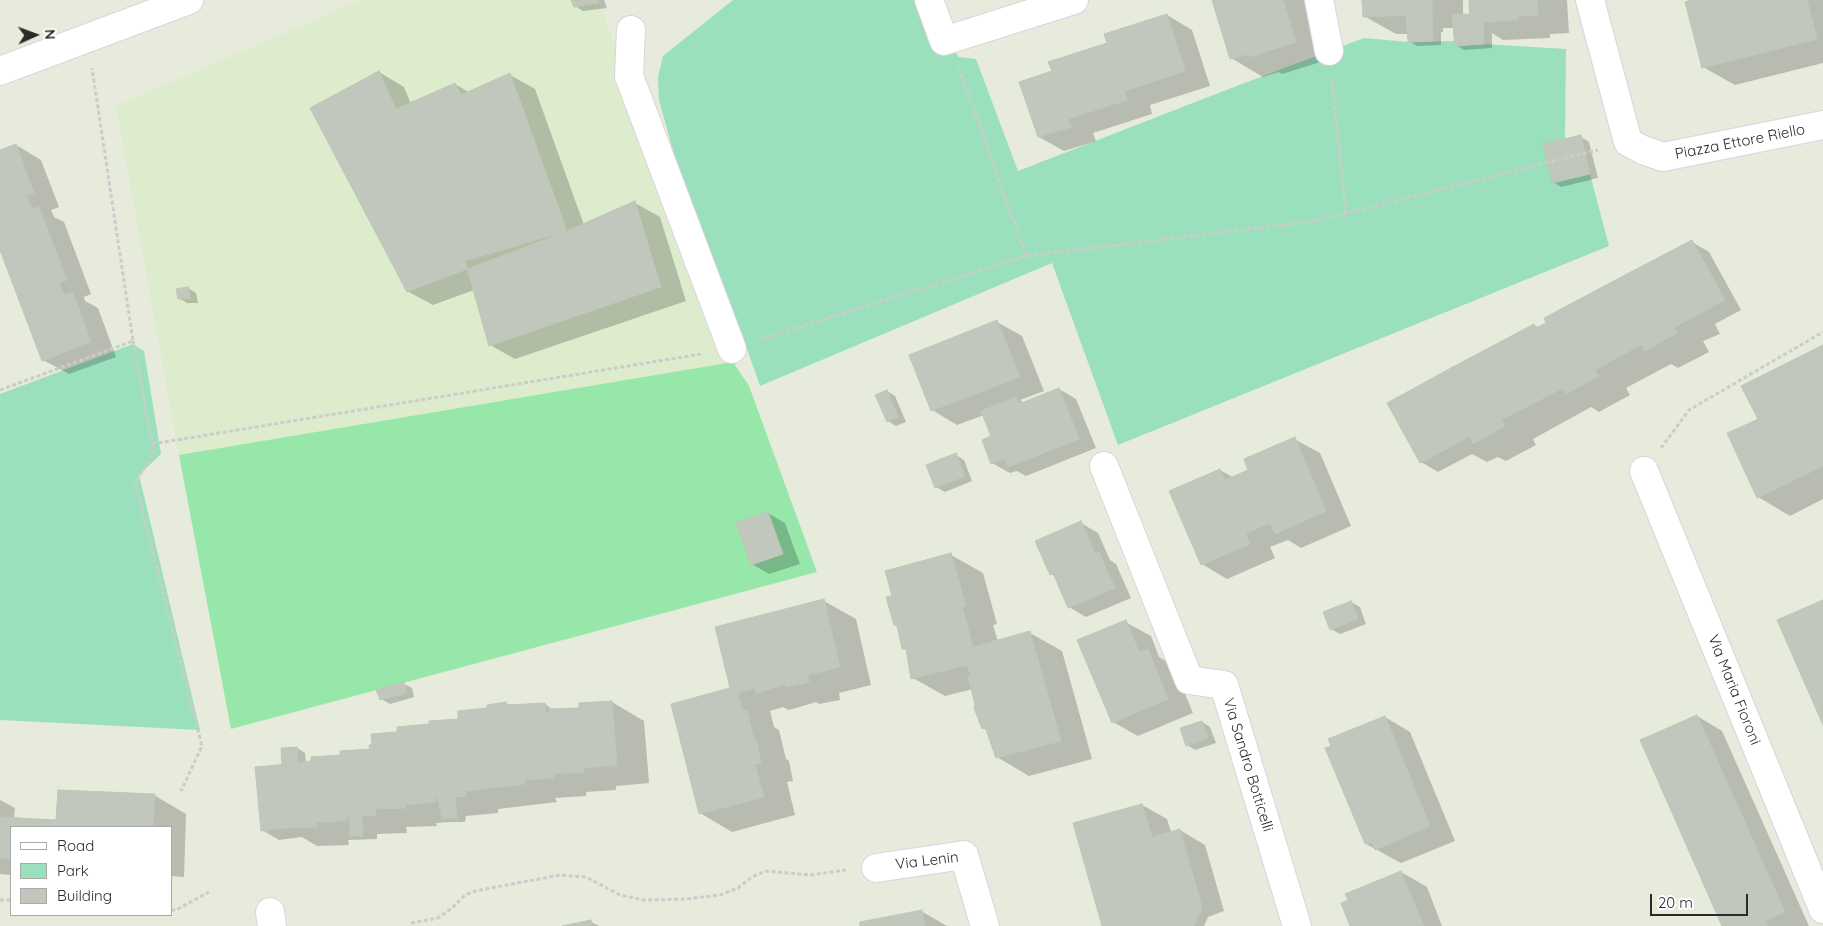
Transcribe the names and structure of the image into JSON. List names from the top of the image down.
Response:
{
  "streets": {
    "street": [
      "Piazza Ettore Riello",
      "Via Maria Fioroni",
      "Via Sandro Botticelli",
      "Via Lenin"
    ]
  },
  "legend": ["Road", "Park", "Building"],
  "scale_bar": "20 m",
  "north": "right"
}
